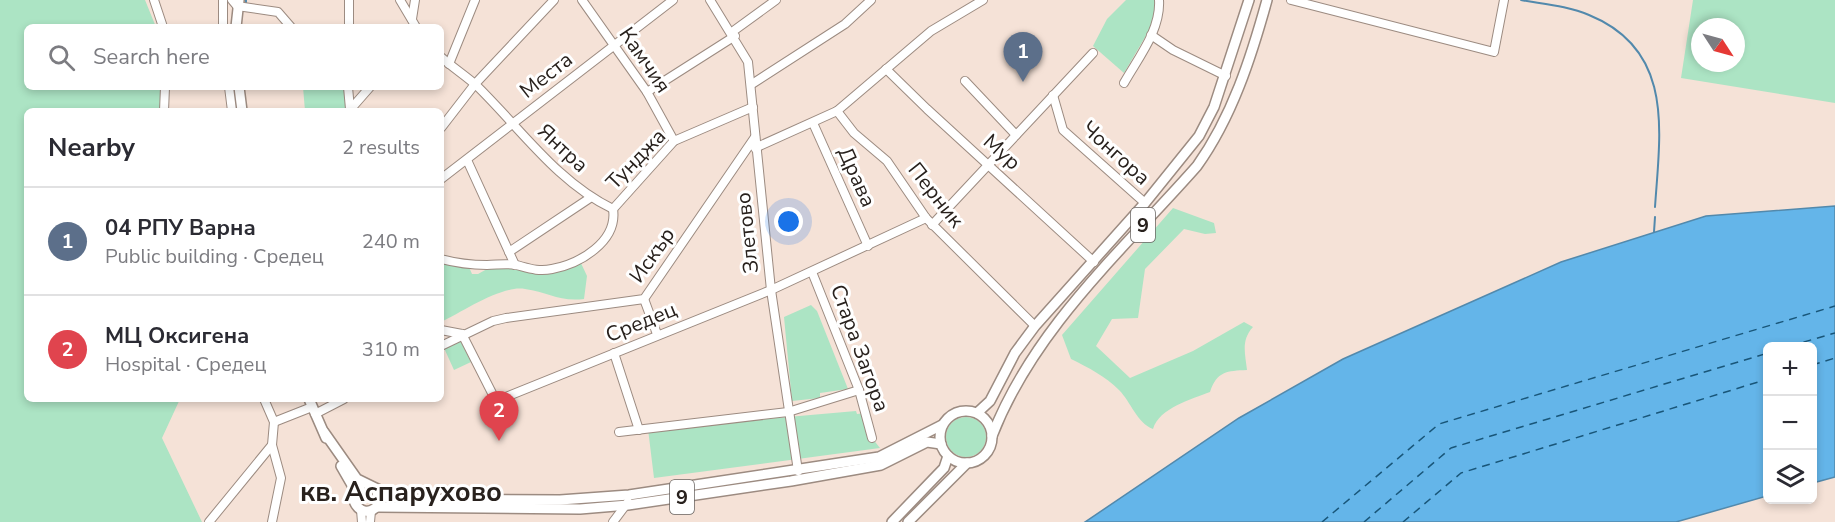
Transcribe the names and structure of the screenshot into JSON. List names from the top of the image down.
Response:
{
  "streets": {
    "main road": ["9"],
    "street": [
      "Камчия",
      "Места",
      "Янтра",
      "Мур",
      "Чонгора",
      "Тунджа",
      "Драва",
      "Перник",
      "Злетово",
      "Искър",
      "Средец",
      "Стара Загора"
    ]
  },
  "crossings": [
    ["Камчия", "Места"],
    ["Камчия", "Тунджа"],
    ["Места", "Янтра"],
    ["Янтра", "Тунджа"],
    ["Мур", "9"],
    ["Чонгора", "9"],
    ["Тунджа", "Злетово"],
    ["Драва", "Средец"],
    ["Перник", "9"],
    ["Перник", "Средец"],
    ["9", "Злетово"],
    ["Злетово", "Искър"],
    ["Злетово", "Средец"],
    ["Искър", "Средец"],
    ["Средец", "Стара Загора"]
  ],
  "districts": ["кв. Аспарухово"],
  "north": "bottom right",
  "page": {
    "search": "Search here",
    "pins": ["1", "2"],
    "heading": ["Nearby", "2 results"],
    "list": [
      {
        "mark": "1",
        "name": "04 РПУ Варна",
        "note": "Public building · Средец",
        "value": "240 m"
      },
      {
        "mark": "2",
        "name": "МЦ Оксигена",
        "note": "Hospital · Средец",
        "value": "310 m"
      }
    ],
    "map_buttons": ["+", "−"]
  }
}
